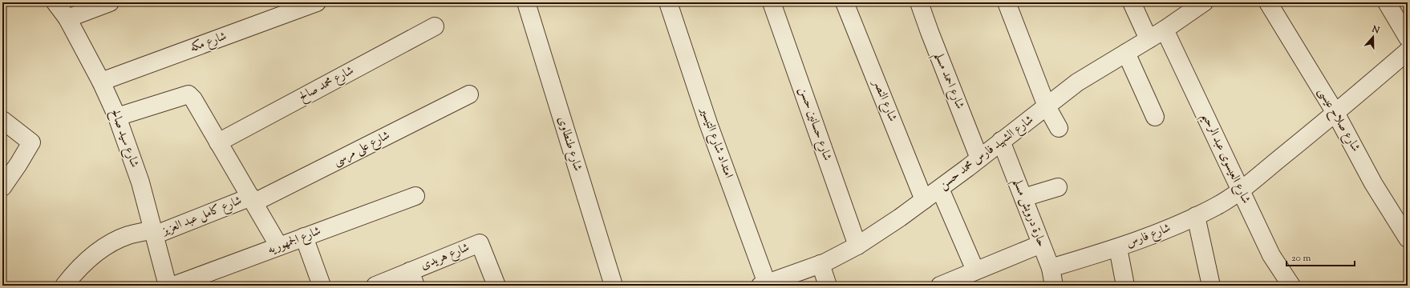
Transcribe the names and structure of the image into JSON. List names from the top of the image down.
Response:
{
  "streets": {
    "street": [
      "شارع مكه",
      "شارع احمد مسلم",
      "شارع محمد صالح",
      "شارع النصر",
      "شارع صلاح عيسى",
      "شارع حسانين حسن",
      "شارع سيد صالح",
      "امتداد شارع التيسير",
      "شارع طنطاوى",
      "شارع على مرسى",
      "شارع الشهيد فارس محمد حسن",
      "شارع العيسوى عبد الرحيم",
      "حارة درويش مسلم",
      "شارع كامل عبد العزيز",
      "شارع فارس",
      "شارع الجمهوريه",
      "شارع هريدى"
    ]
  },
  "crossings": [
    ["شارع مكه", "شارع سيد صالح"],
    ["شارع احمد مسلم", "شارع الشهيد فارس محمد حسن"],
    ["شارع النصر", "شارع الشهيد فارس محمد حسن"],
    ["شارع صلاح عيسى", "شارع فارس"],
    ["شارع حسانين حسن", "شارع الشهيد فارس محمد حسن"],
    ["شارع سيد صالح", "شارع كامل عبد العزيز"],
    ["امتداد شارع التيسير", "شارع الشهيد فارس محمد حسن"],
    ["شارع على مرسى", "شارع كامل عبد العزيز"],
    ["شارع الشهيد فارس محمد حسن", "شارع العيسوى عبد الرحيم"],
    ["شارع الشهيد فارس محمد حسن", "حارة درويش مسلم"],
    ["شارع العيسوى عبد الرحيم", "شارع فارس"],
    ["حارة درويش مسلم", "شارع فارس"]
  ],
  "scale_bar": "20 m",
  "north": "top"
}
